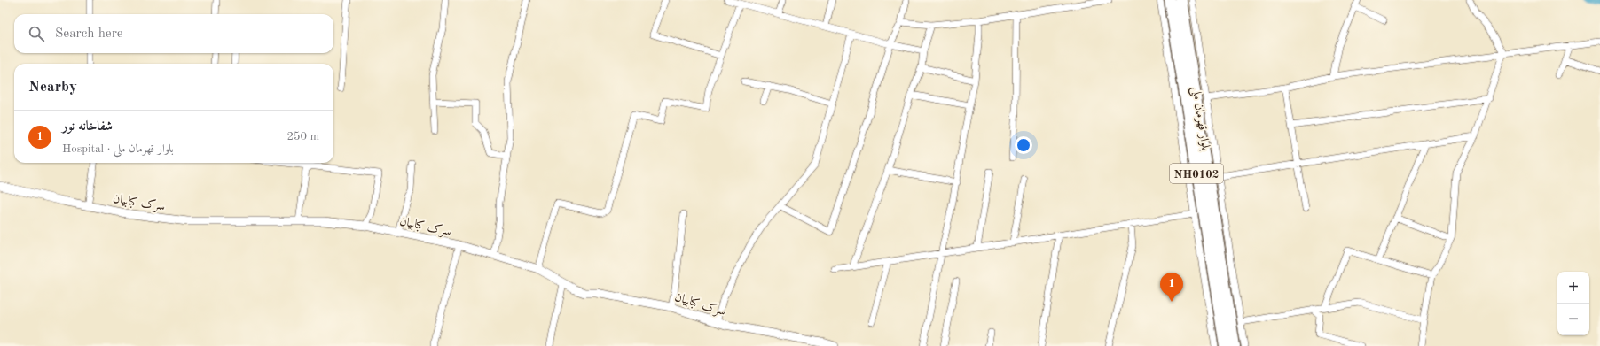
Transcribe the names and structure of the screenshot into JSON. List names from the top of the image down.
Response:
{
  "streets": {
    "highway": ["بلوار قهرمان ملی", "NH0102"],
    "street": ["سرک کبابیان"]
  },
  "page": {
    "search": "Search here",
    "heading": "Nearby",
    "list": [
      {
        "mark": "1",
        "name": "شفاخانه نور",
        "note": "Hospital · بلوار قهرمان ملی",
        "value": "250 m"
      }
    ],
    "map_buttons": ["+", "−"],
    "pins": "1"
  }
}
